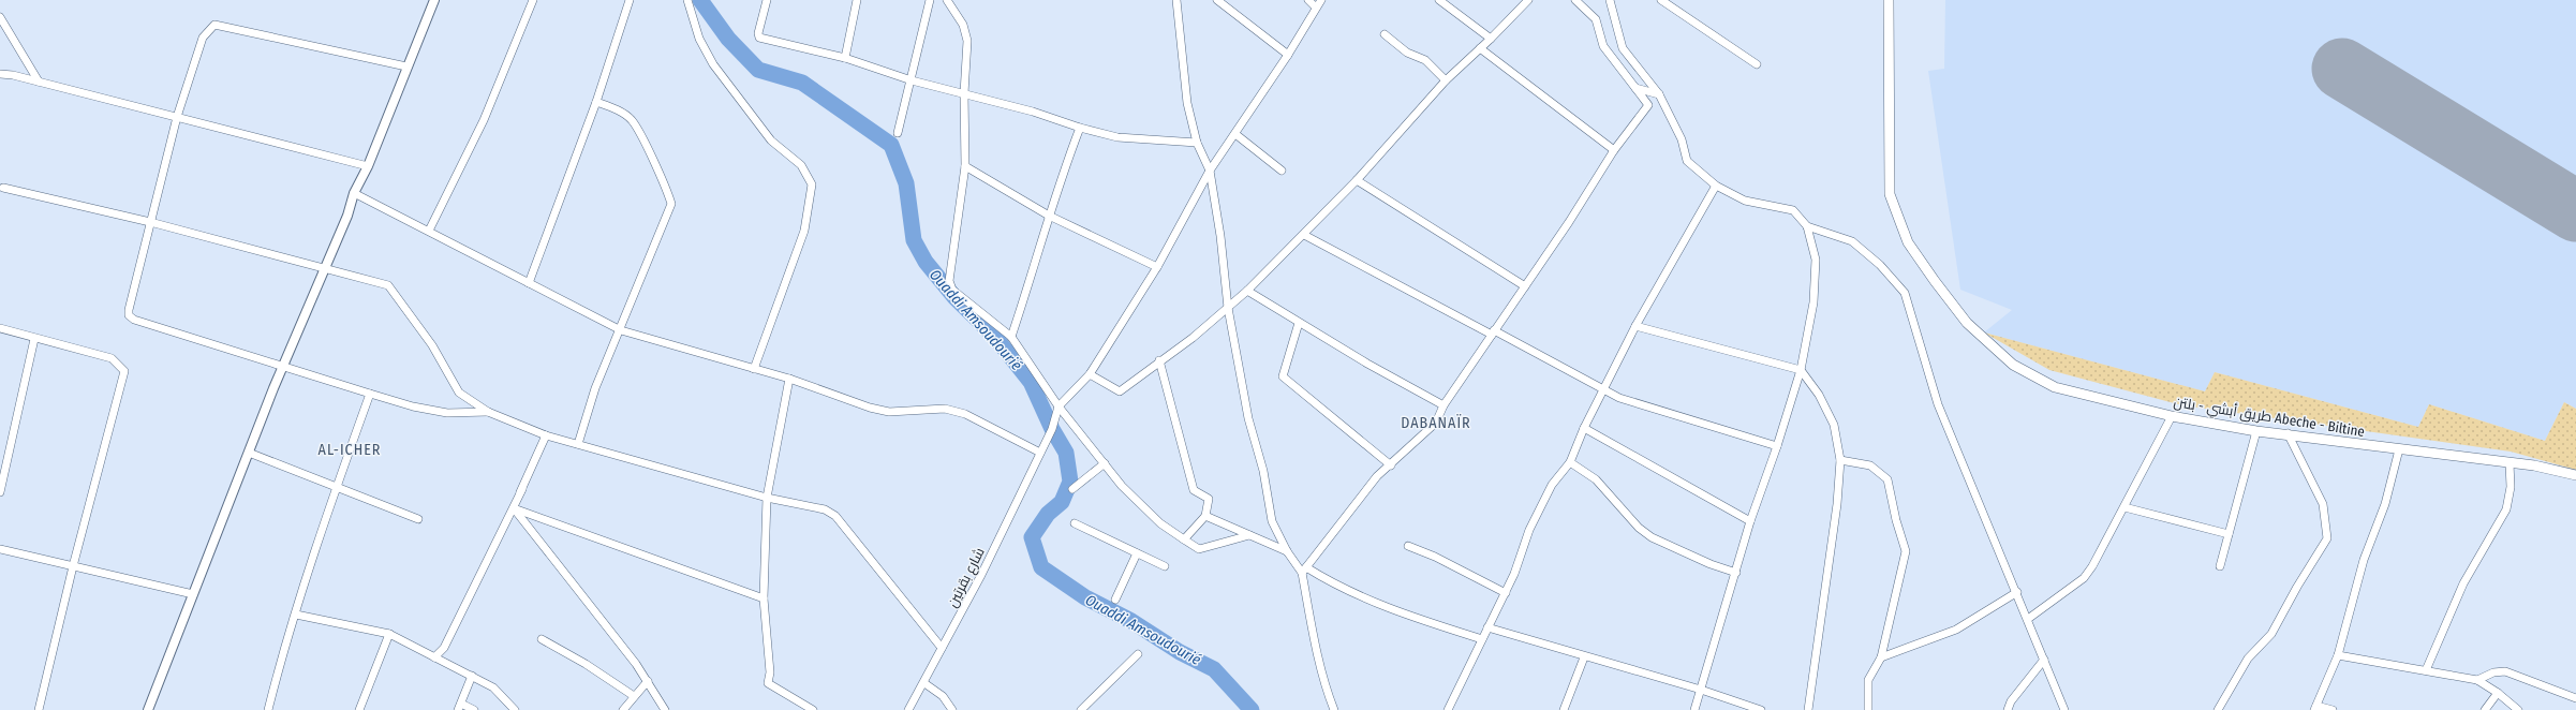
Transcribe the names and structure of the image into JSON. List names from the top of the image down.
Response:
{
  "streets": {
    "main road": ["طريق أبشي - بلتن Abeche - Biltine"],
    "street": ["شارع بقرتين"]
  },
  "districts": ["DABANAÏR", "AL-ICHER"],
  "water": ["Ouaddi Amsoudourié"]
}
